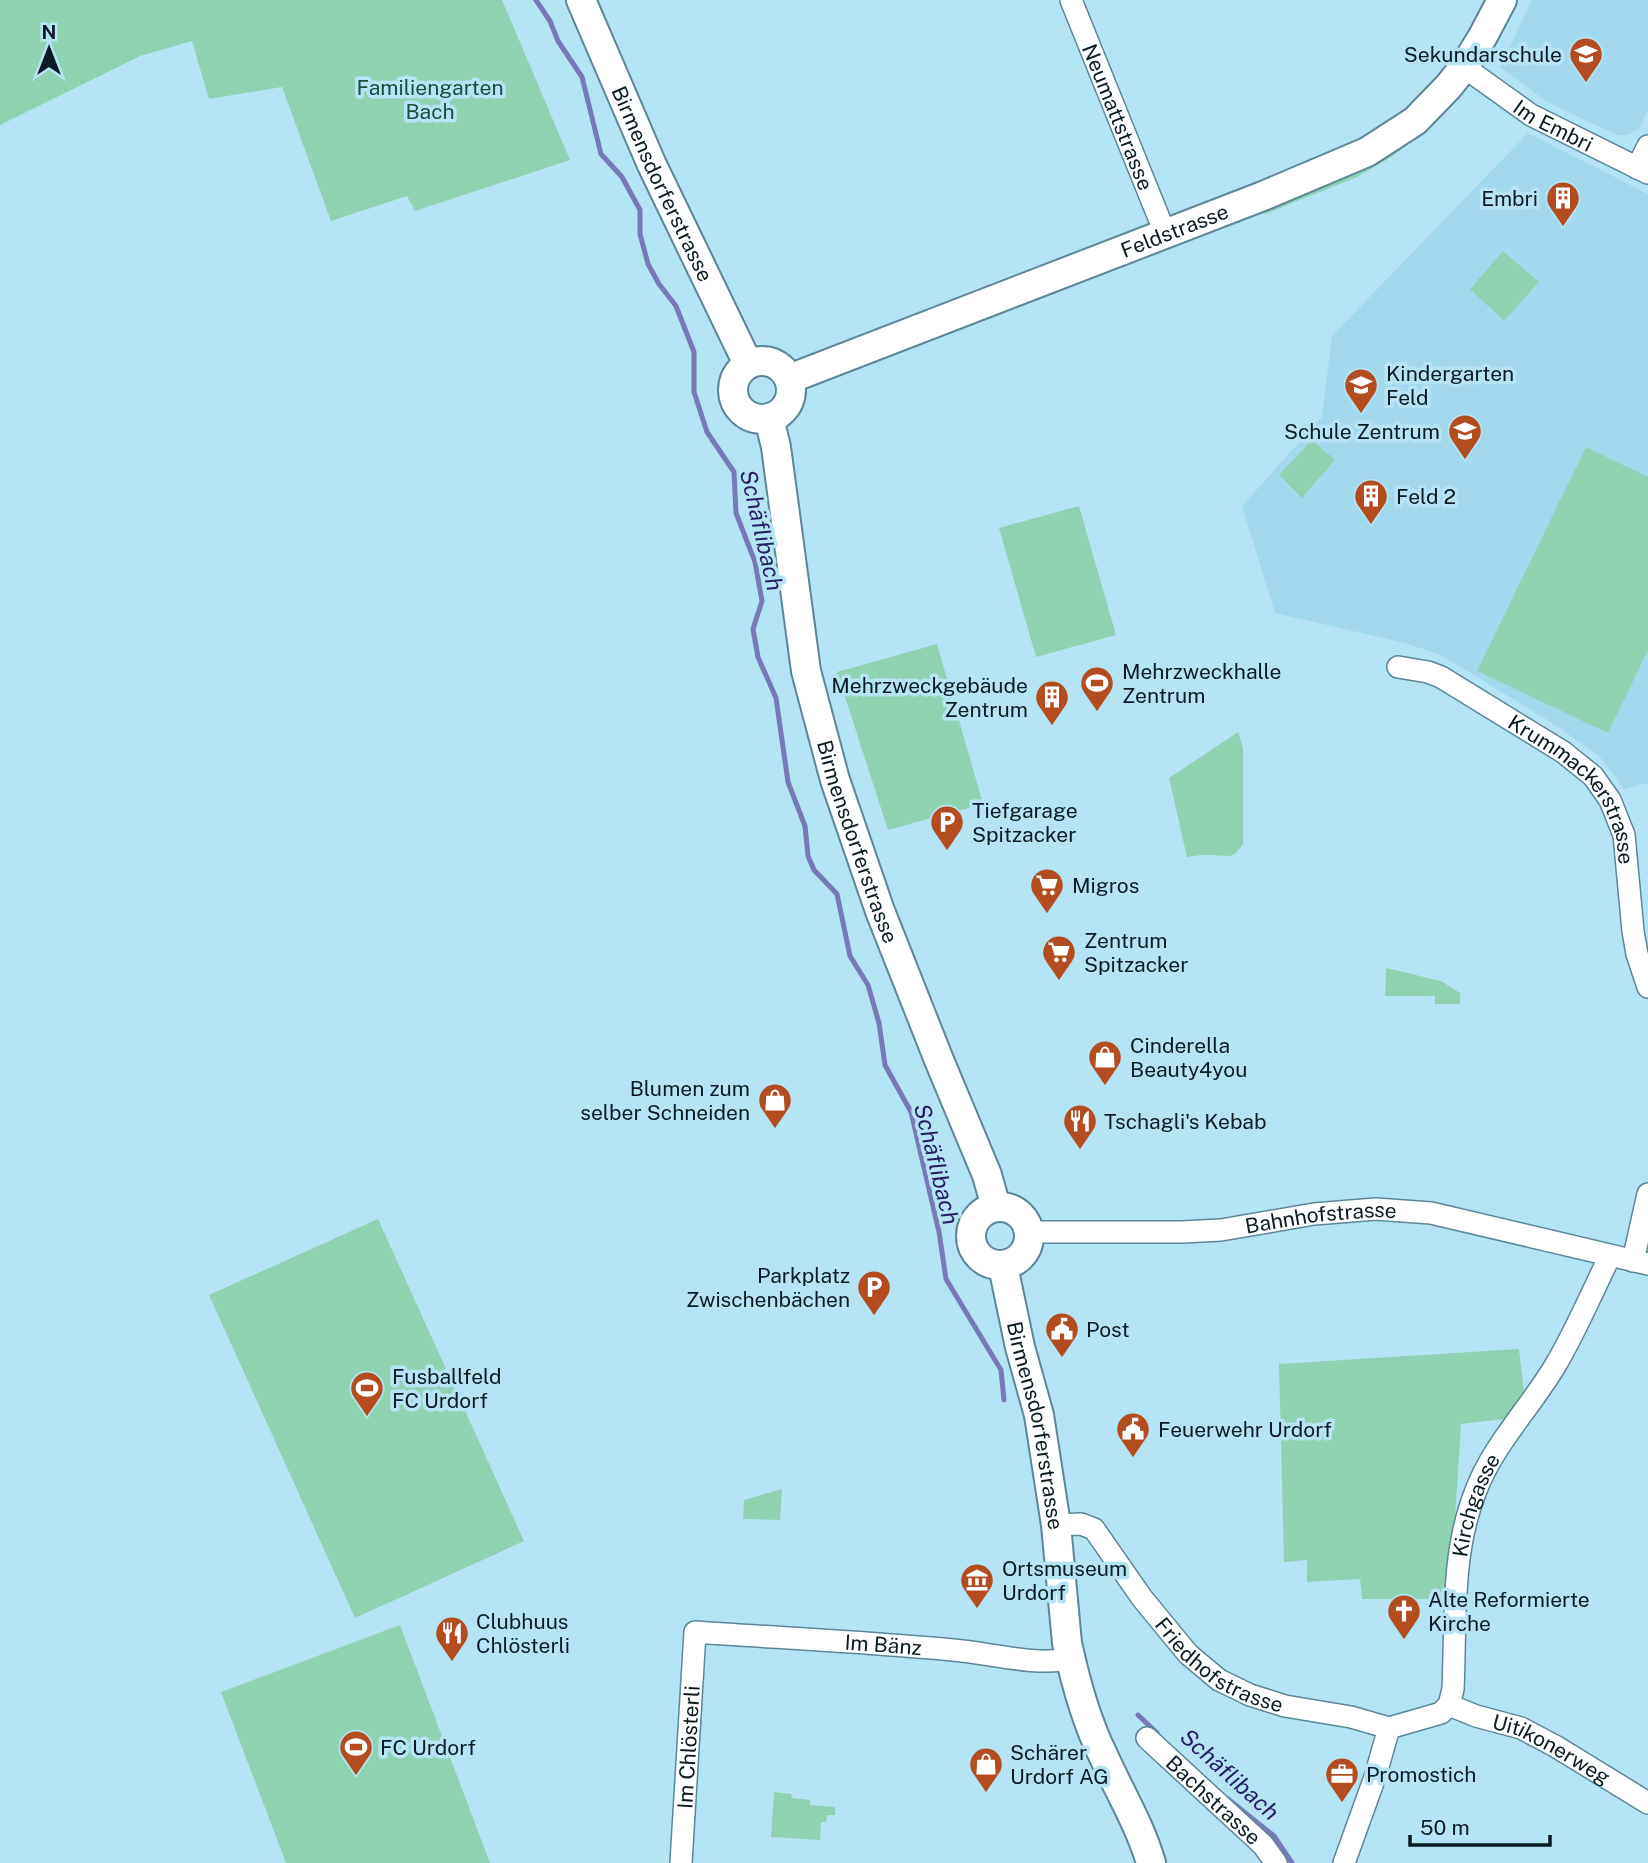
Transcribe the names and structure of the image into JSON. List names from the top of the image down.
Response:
{
  "streets": {
    "main road": ["Birmensdorferstrasse", "Feldstrasse"],
    "street": [
      "Neumattstrasse",
      "Im Embri",
      "Krummackerstrasse",
      "Bahnhofstrasse",
      "Kirchgasse",
      "Im Bänz",
      "Friedhofstrasse",
      "Im Chlösterli",
      "Uitikonerweg",
      "Bachstrasse"
    ]
  },
  "crossings": [
    ["Neumattstrasse", "Feldstrasse"],
    ["Im Embri", "Feldstrasse"],
    ["Birmensdorferstrasse", "Feldstrasse"],
    ["Birmensdorferstrasse", "Bahnhofstrasse"],
    ["Birmensdorferstrasse", "Im Bänz"],
    ["Birmensdorferstrasse", "Friedhofstrasse"],
    ["Bahnhofstrasse", "Kirchgasse"],
    ["Kirchgasse", "Uitikonerweg"],
    ["Im Bänz", "Im Chlösterli"]
  ],
  "water": ["Schäflibach"],
  "parks": ["Familiengarten Bach"],
  "places": {
    "school or university": ["Sekundarschule", "Kindergarten Feld", "Schule Zentrum"],
    "building": ["Embri", "Feld 2", "Mehrzweckgebäude Zentrum"],
    "sports": ["Mehrzweckhalle Zentrum", "Fusballfeld FC Urdorf", "FC Urdorf"],
    "parking": ["Tiefgarage Spitzacker", "Parkplatz Zwischenbächen"],
    "supermarket": ["Migros", "Zentrum Spitzacker"],
    "shop": ["Cinderella Beauty4you", "Blumen zum selber Schneiden", "Schärer Urdorf AG"],
    "restaurant": ["Tschagli's Kebab", "Clubhuus Chlösterli"],
    "public building": ["Post", "Feuerwehr Urdorf"],
    "museum": ["Ortsmuseum Urdorf"],
    "church": ["Alte Reformierte Kirche"],
    "office": ["Promostich"]
  },
  "scale_bar": "50 m",
  "north": "top"
}
